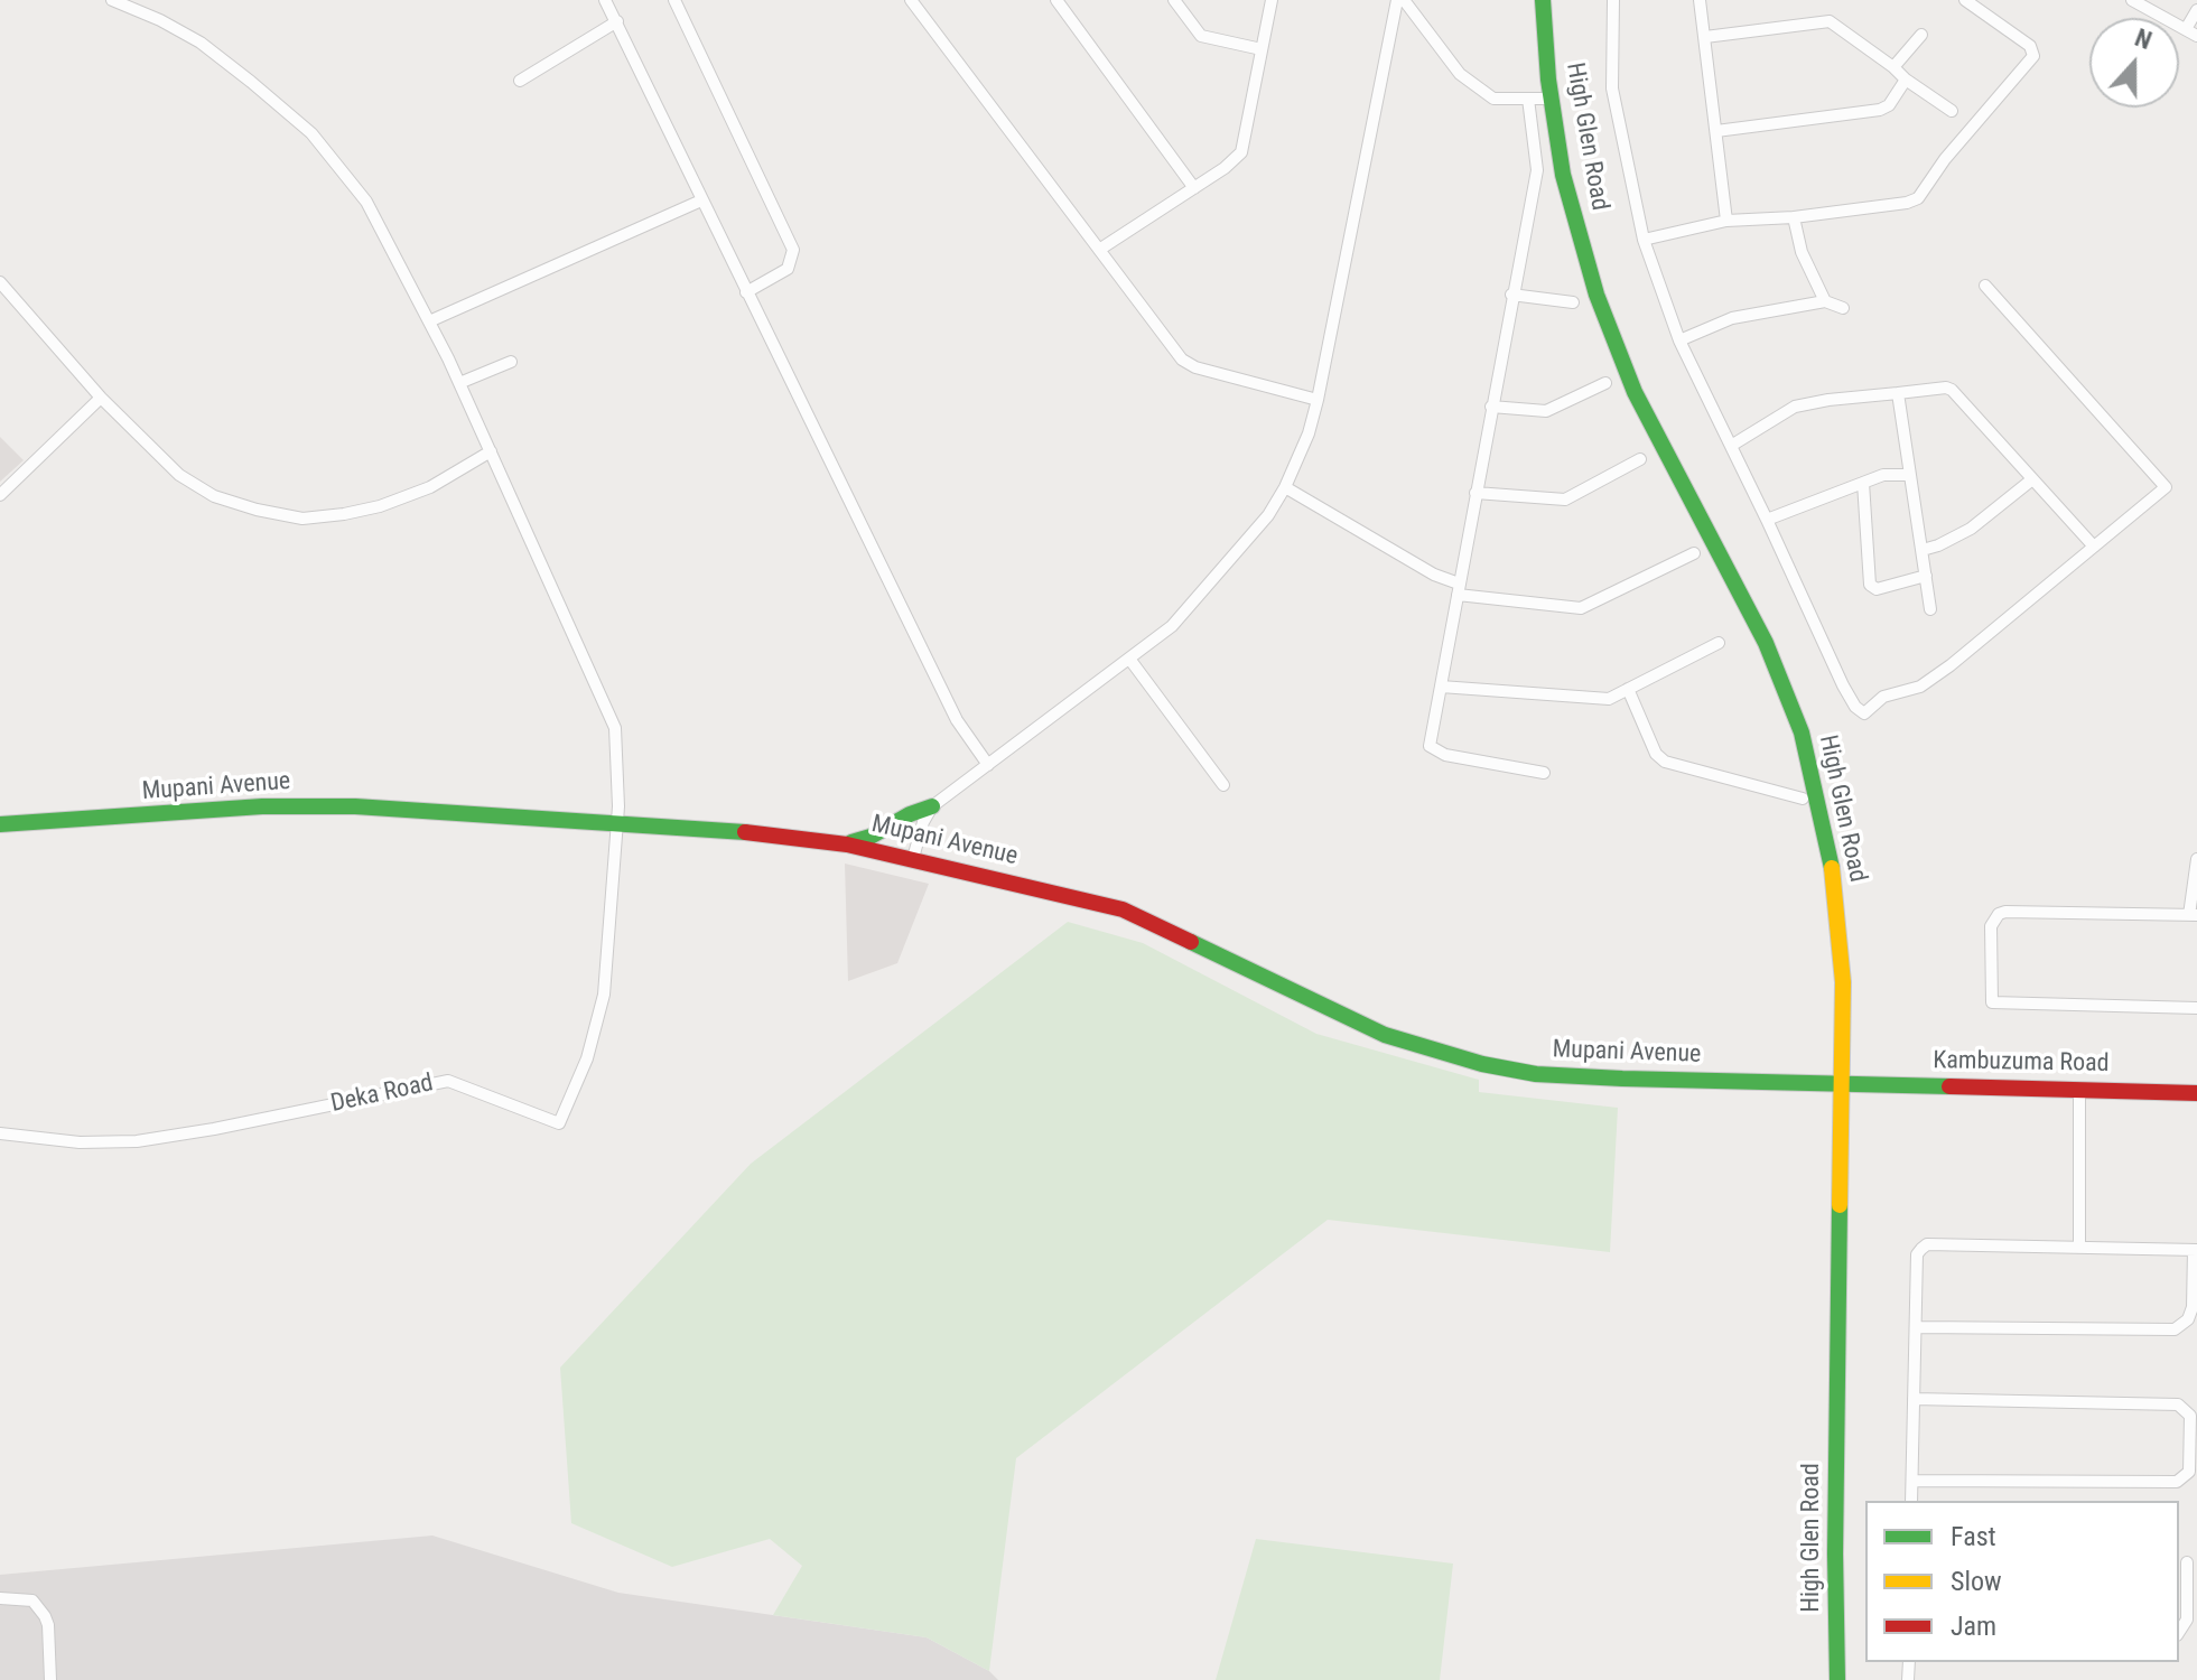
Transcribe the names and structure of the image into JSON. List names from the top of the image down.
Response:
{
  "streets": {
    "main road": ["High Glen Road", "Mupani Avenue", "Kambuzuma Road"],
    "street": ["Deka Road"]
  },
  "crossings": [
    ["High Glen Road", "Mupani Avenue"],
    ["High Glen Road", "Kambuzuma Road"],
    ["Mupani Avenue", "Kambuzuma Road"],
    ["Mupani Avenue", "Deka Road"]
  ],
  "legend": ["Fast", "Slow", "Jam"],
  "north": "top"
}
